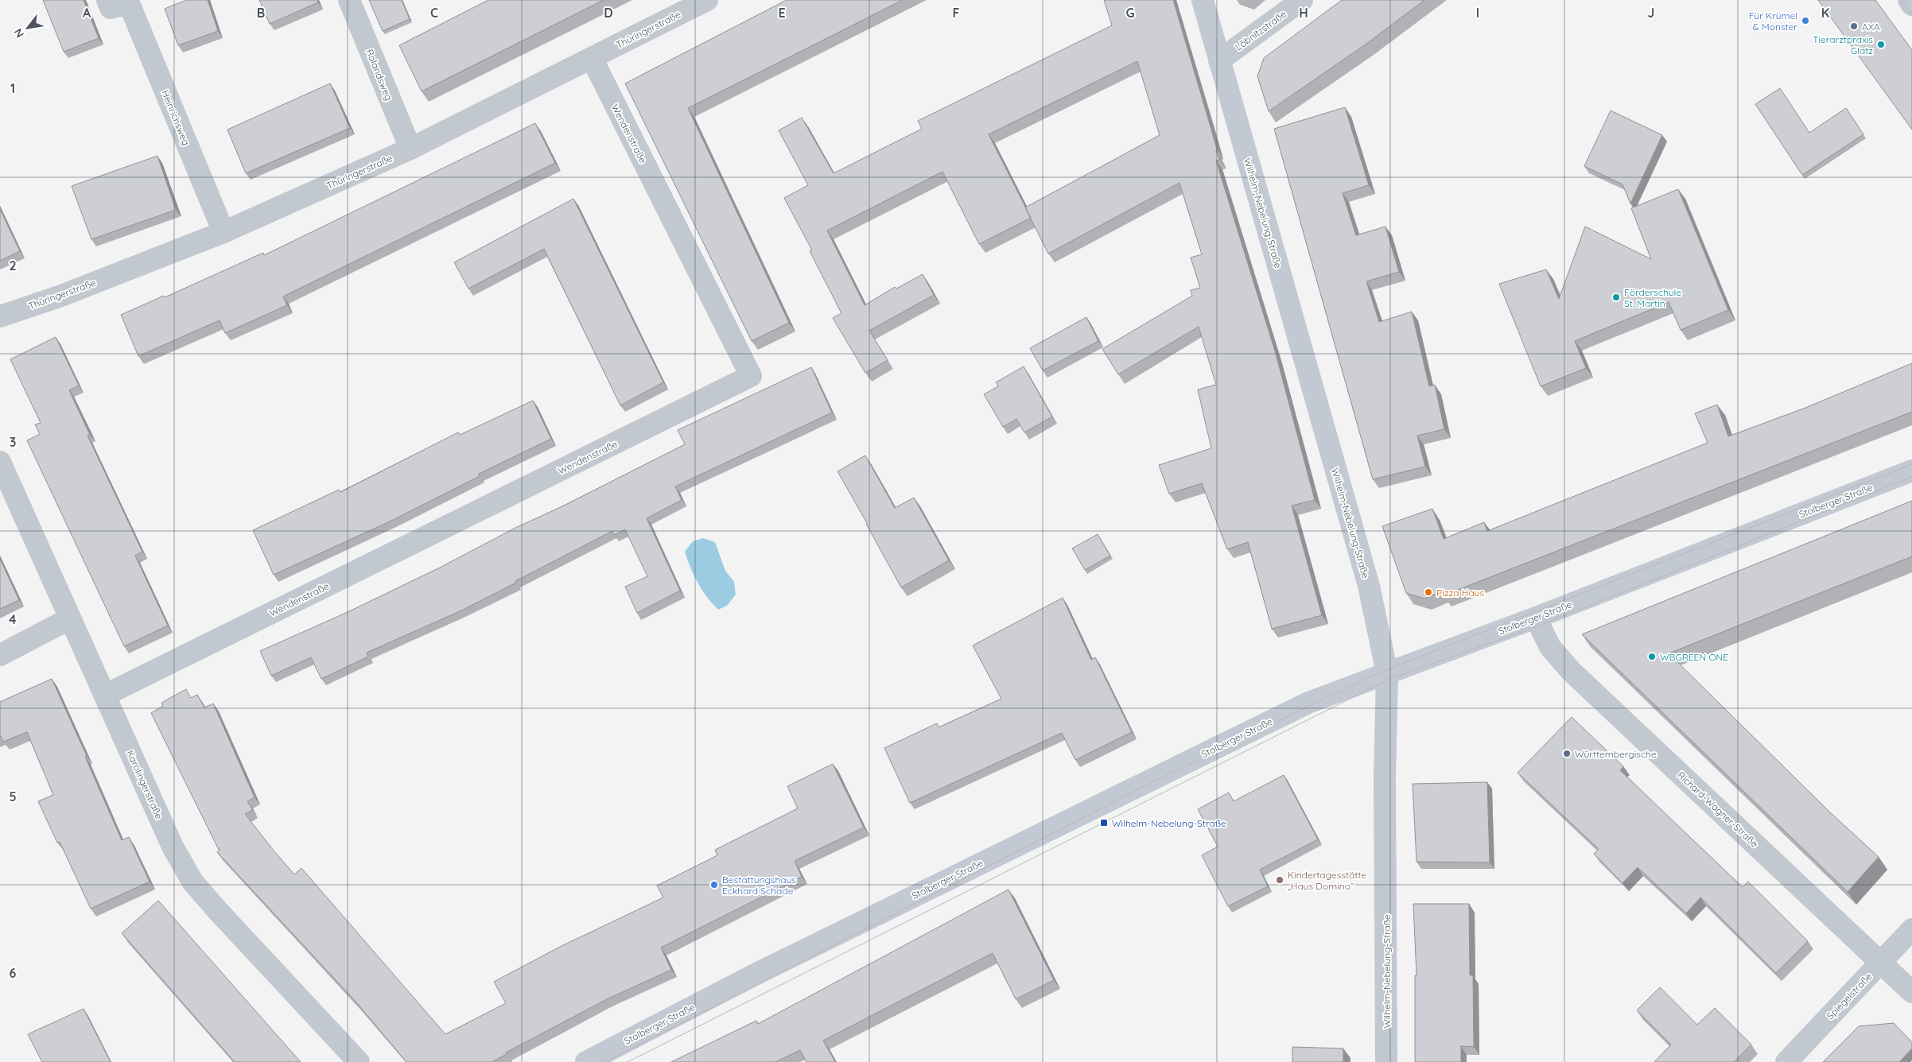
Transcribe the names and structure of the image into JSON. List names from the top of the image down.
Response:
{
  "streets": {
    "main road": ["Wilhelm-Nebelung-Straße", "Stolberger Straße"],
    "street": [
      "Thüringerstraße",
      "Löbnitzstraße",
      "Rolandsweg",
      "Heinrichsweg",
      "Wendenstraße",
      "Karolingerstraße",
      "Richard-Wagner-Straße",
      "Spiegelstraße"
    ]
  },
  "crossings": [
    ["Thüringerstraße", "Rolandsweg"],
    ["Thüringerstraße", "Heinrichsweg"],
    ["Thüringerstraße", "Wendenstraße"],
    ["Löbnitzstraße", "Wilhelm-Nebelung-Straße"],
    ["Wendenstraße", "Karolingerstraße"],
    ["Wilhelm-Nebelung-Straße", "Stolberger Straße"],
    ["Stolberger Straße", "Richard-Wagner-Straße"],
    ["Richard-Wagner-Straße", "Spiegelstraße"]
  ],
  "places": {
    "other": [
      "Für Krümel & Monster",
      "AXA",
      "Tierarztpraxis Glatz",
      "Förderschule St. Martin",
      "Pizza Haus",
      "WBGREEN ONE",
      "Württembergische",
      "Kindertagesstätte „Haus Domino“",
      "Bestattungshaus Eckhard Schade"
    ],
    "transit": ["Wilhelm-Nebelung-Straße"]
  },
  "north": "bottom left",
  "grid": {
    "columns": [
      "A",
      "B",
      "C",
      "D",
      "E",
      "F",
      "G",
      "H",
      "I",
      "J",
      "K"
    ],
    "rows": [
      "1",
      "2",
      "3",
      "4",
      "5",
      "6"
    ]
  }
}
